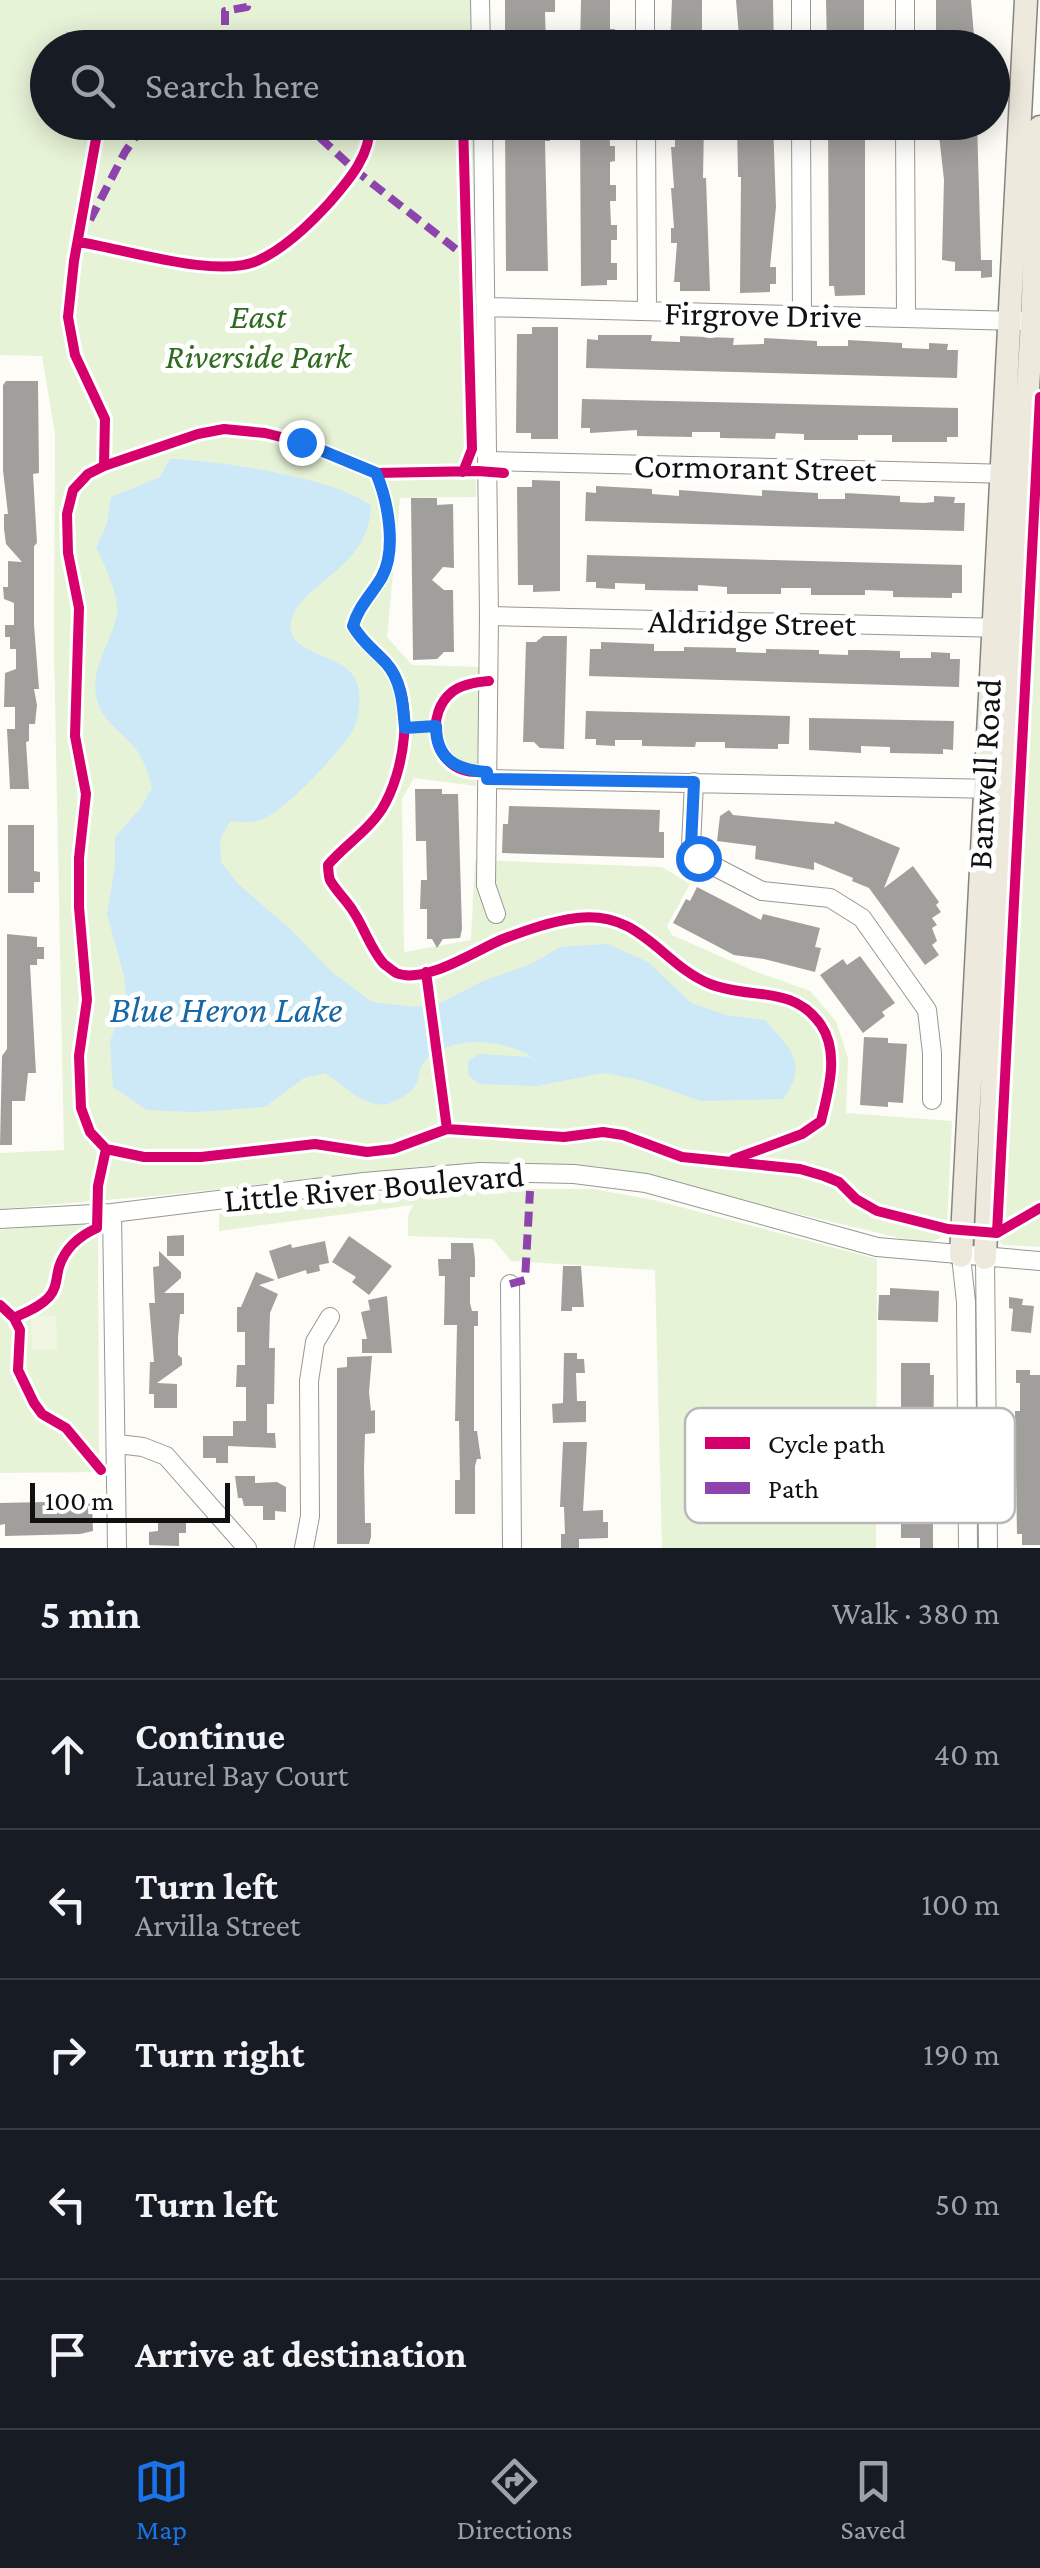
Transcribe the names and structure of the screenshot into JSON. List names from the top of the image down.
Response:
{
  "streets": {
    "main road": ["Banwell Road"],
    "street": [
      "Firgrove Drive",
      "Cormorant Street",
      "Aldridge Street",
      "Little River Boulevard"
    ]
  },
  "crossings": [
    ["Firgrove Drive", "Banwell Road"],
    ["Cormorant Street", "Banwell Road"],
    ["Aldridge Street", "Banwell Road"],
    ["Banwell Road", "Little River Boulevard"]
  ],
  "water": ["Blue Heron Lake"],
  "parks": ["East Riverside Park"],
  "legend": ["Cycle path", "Path"],
  "scale_bar": "100 m",
  "page": {
    "search": "Search here",
    "scale": "100 m",
    "heading": ["5 min", "Walk · 380 m"],
    "list": [
      ["Continue", "Laurel Bay Court", "40 m"],
      ["Turn left", "Arvilla Street", "100 m"],
      ["Turn right", "190 m"],
      ["Turn left", "50 m"],
      "Arrive at destination"
    ],
    "nav": ["Map", "Directions", "Saved"]
  }
}
